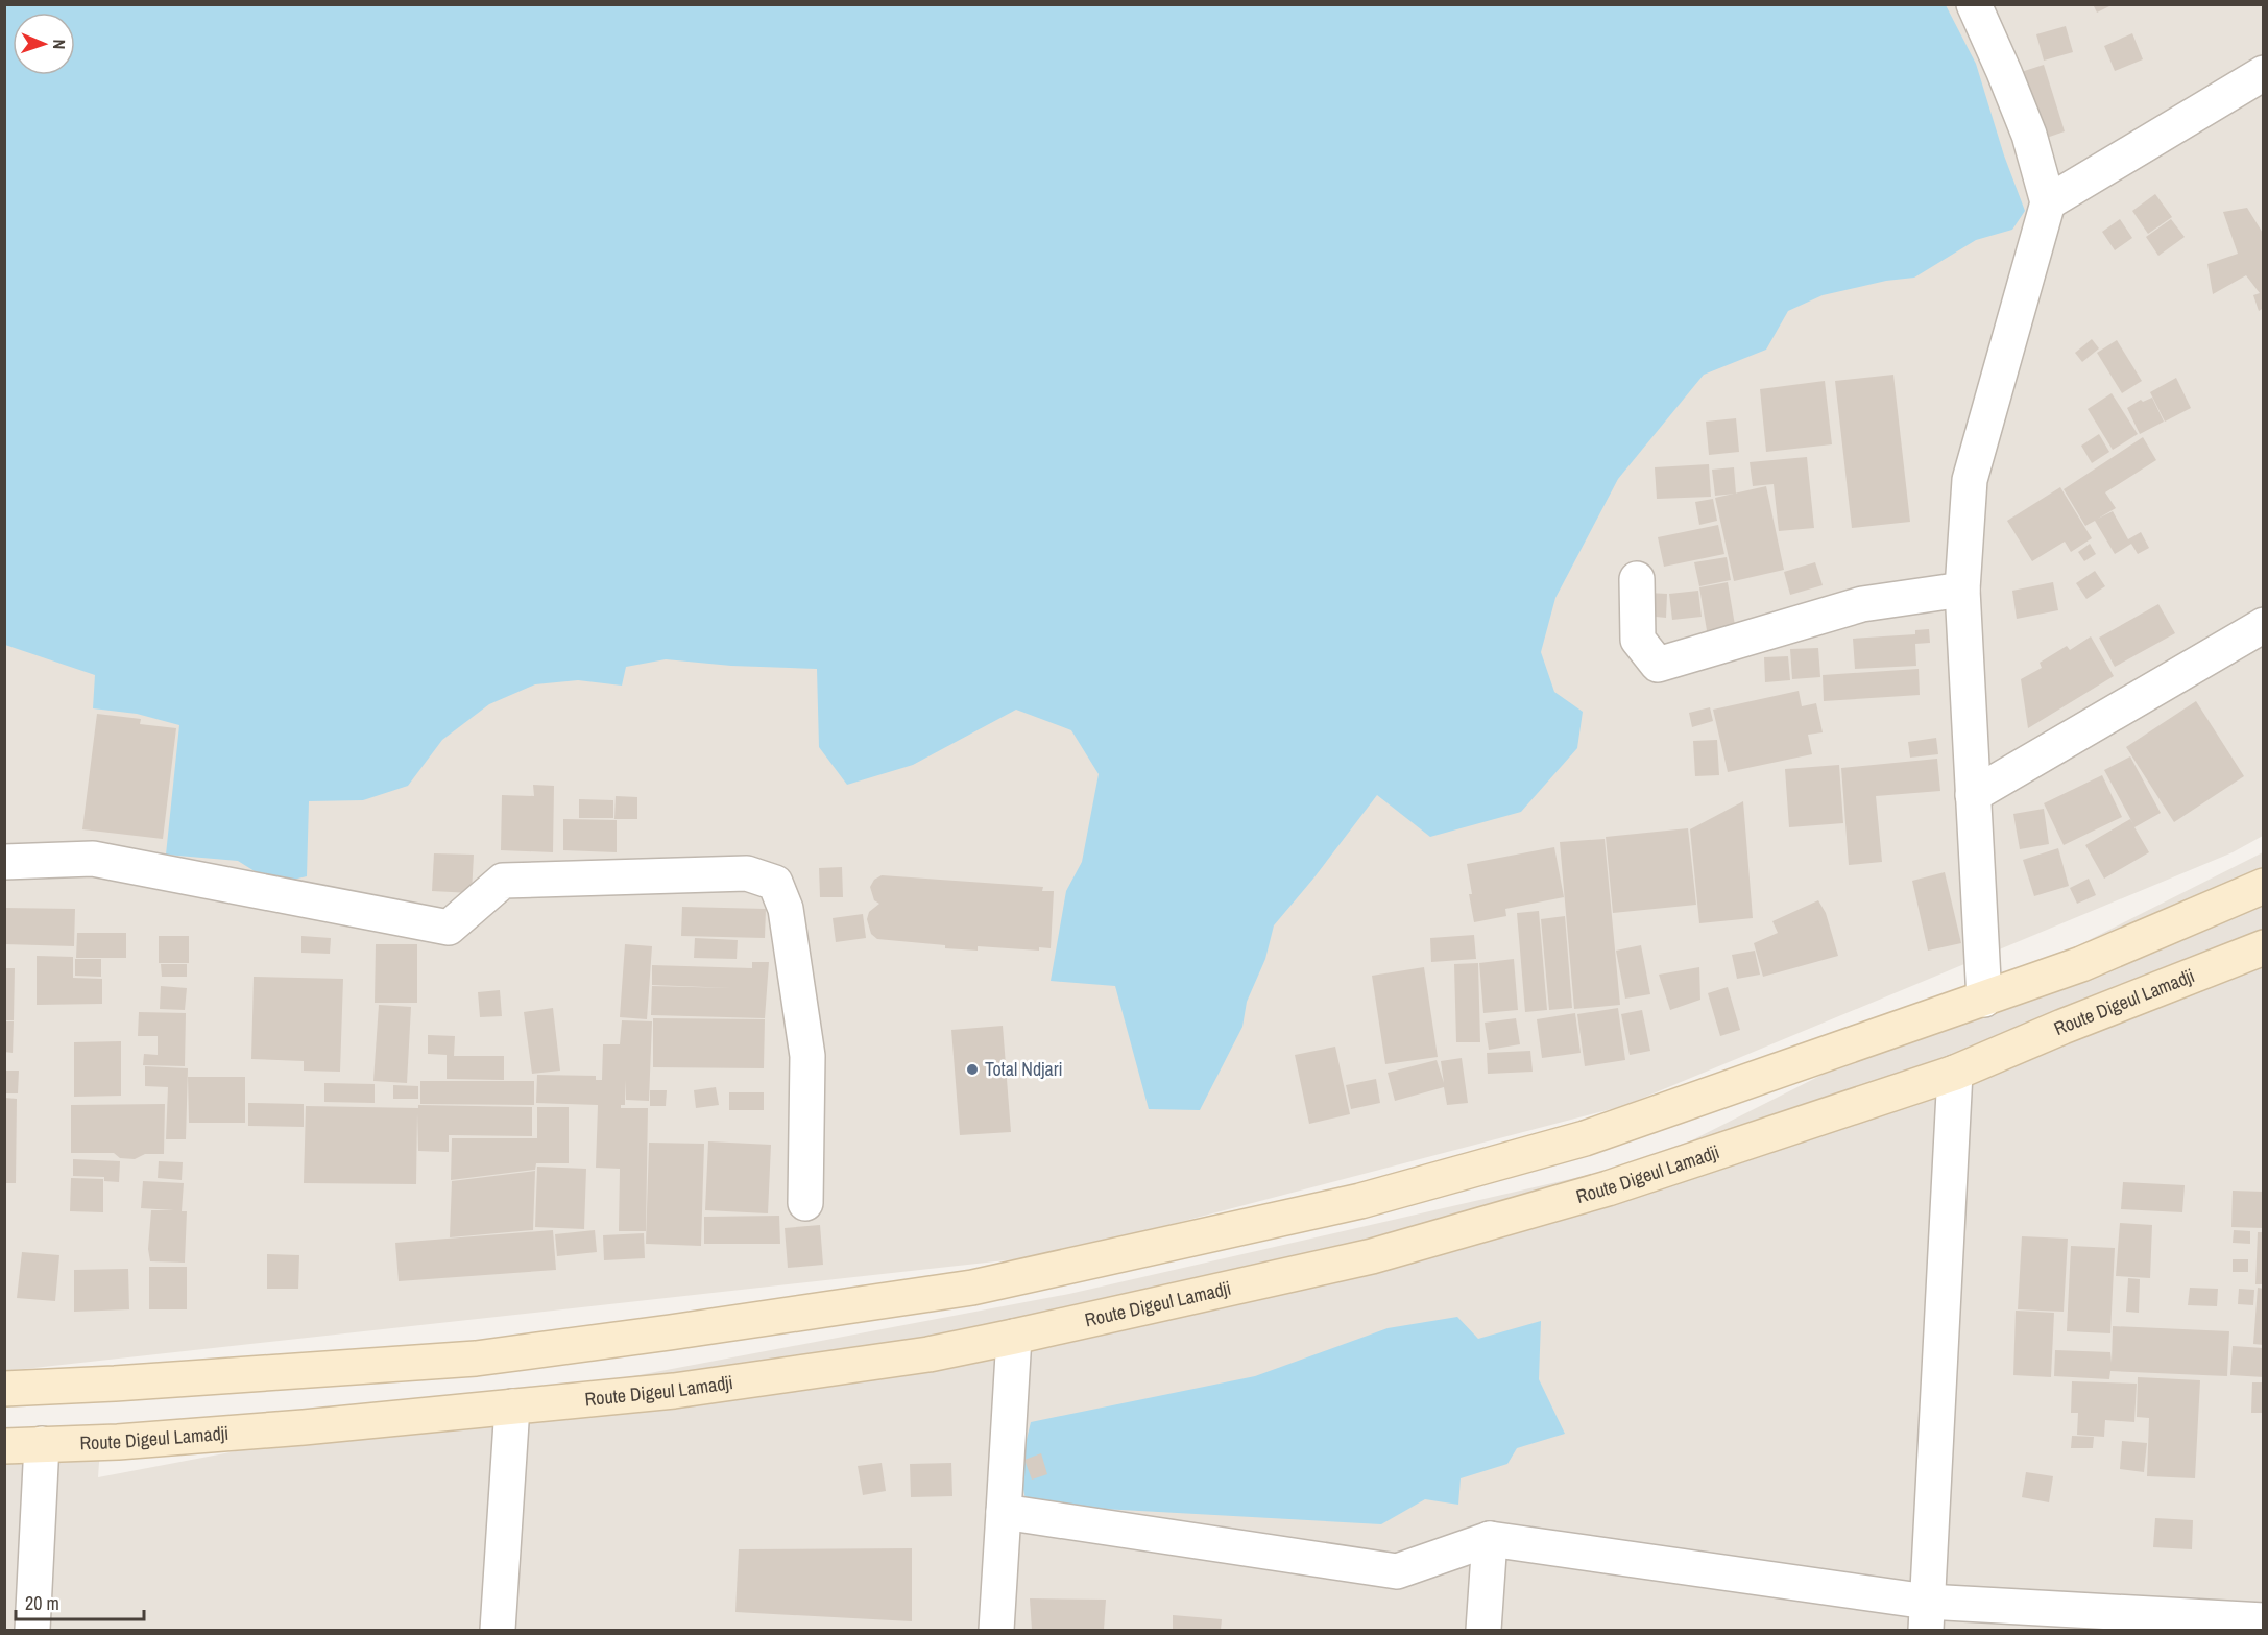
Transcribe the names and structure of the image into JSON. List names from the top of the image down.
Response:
{
  "streets": {
    "main road": ["Route Digeul Lamadji"]
  },
  "places": ["Total Ndjari"],
  "scale_bar": "20 m",
  "north": "right"
}
